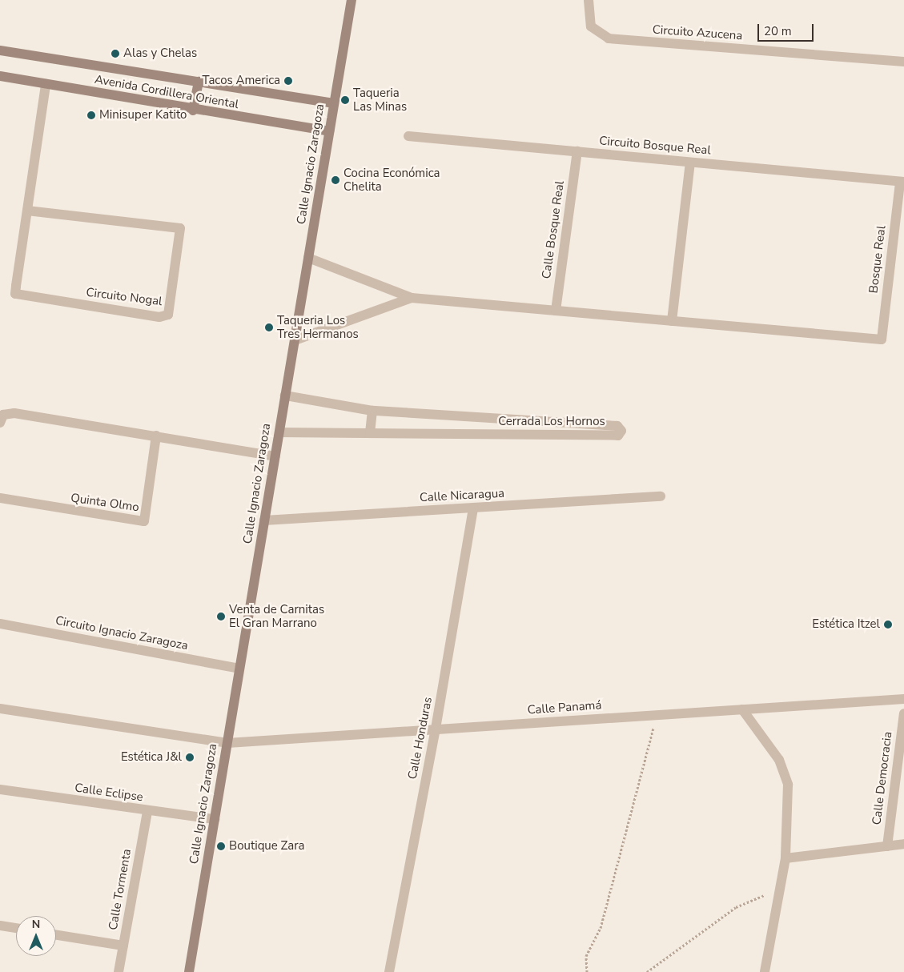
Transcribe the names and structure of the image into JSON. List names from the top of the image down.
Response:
{
  "streets": {
    "main road": ["Avenida Cordillera Oriental", "Calle Ignacio Zaragoza"],
    "street": [
      "Circuito Azucena",
      "Circuito Bosque Real",
      "Calle Bosque Real",
      "Bosque Real",
      "Circuito Nogal",
      "Cerrada Los Hornos",
      "Calle Nicaragua",
      "Quinta Olmo",
      "Circuito Ignacio Zaragoza",
      "Calle Panamá",
      "Calle Honduras",
      "Calle Democracia",
      "Calle Eclipse",
      "Calle Tormenta"
    ]
  },
  "crossings": [
    ["Avenida Cordillera Oriental", "Calle Ignacio Zaragoza"],
    ["Avenida Cordillera Oriental", "Circuito Nogal"],
    ["Circuito Bosque Real", "Calle Bosque Real"],
    ["Circuito Bosque Real", "Bosque Real"],
    ["Calle Ignacio Zaragoza", "Cerrada Los Hornos"],
    ["Calle Ignacio Zaragoza", "Calle Nicaragua"],
    ["Calle Ignacio Zaragoza", "Circuito Ignacio Zaragoza"],
    ["Calle Ignacio Zaragoza", "Calle Panamá"],
    ["Calle Ignacio Zaragoza", "Calle Eclipse"],
    ["Calle Nicaragua", "Calle Honduras"],
    ["Calle Panamá", "Calle Honduras"],
    ["Calle Eclipse", "Calle Tormenta"]
  ],
  "places": [
    "Alas y Chelas",
    "Tacos America",
    "Taqueria Las Minas",
    "Minisuper Katito",
    "Cocina Económica Chelita",
    "Taqueria Los Tres Hermanos",
    "Venta de Carnitas El Gran Marrano",
    "Estética Itzel",
    "Estética J&l",
    "Boutique Zara"
  ],
  "scale_bar": "20 m",
  "north": "top"
}
